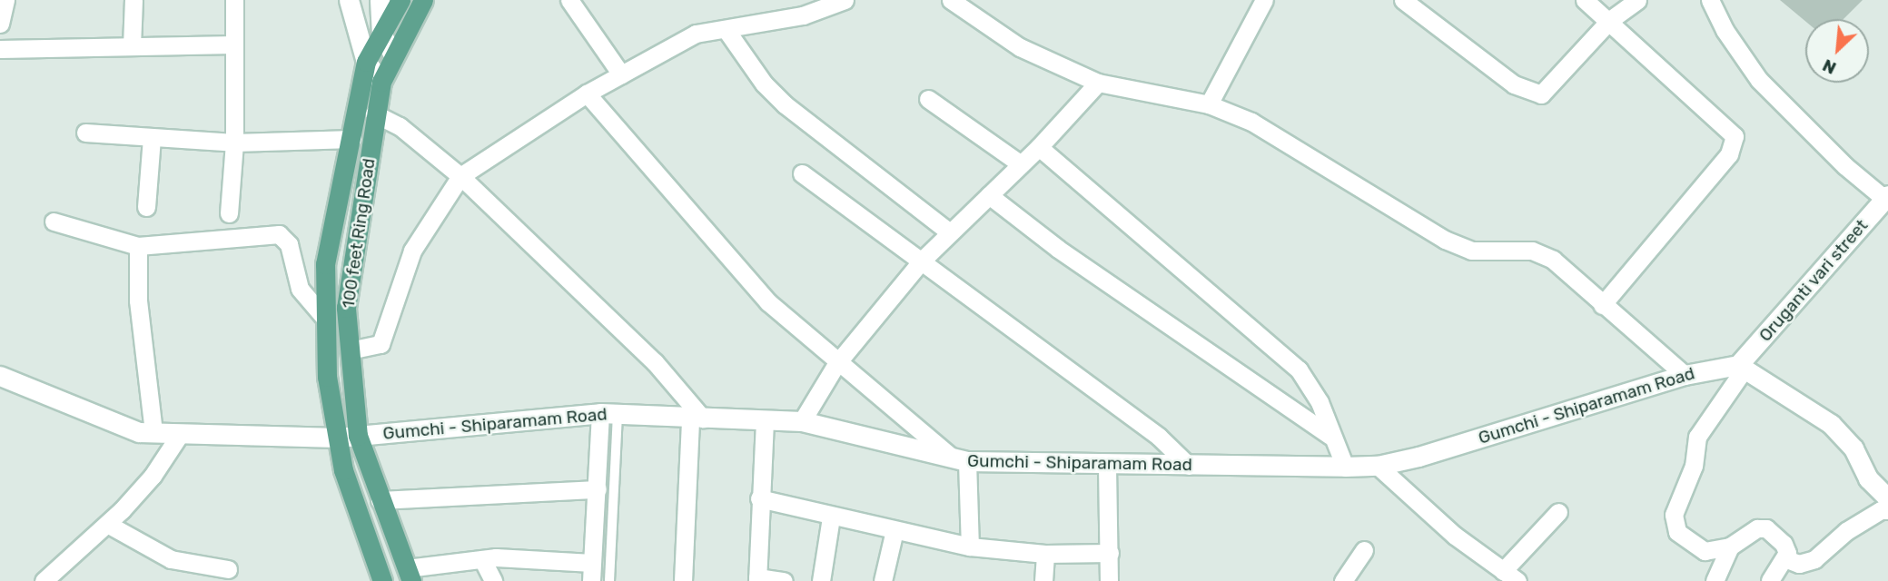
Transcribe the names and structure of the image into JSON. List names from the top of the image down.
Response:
{
  "streets": {
    "main road": ["100 feet Ring Road"],
    "street": ["Oruganti vari street", "Gumchi - Shiparamam Road"]
  },
  "crossings": [
    ["100 feet Ring Road", "Gumchi - Shiparamam Road"],
    ["Oruganti vari street", "Gumchi - Shiparamam Road"]
  ],
  "north": "bottom left"
}
